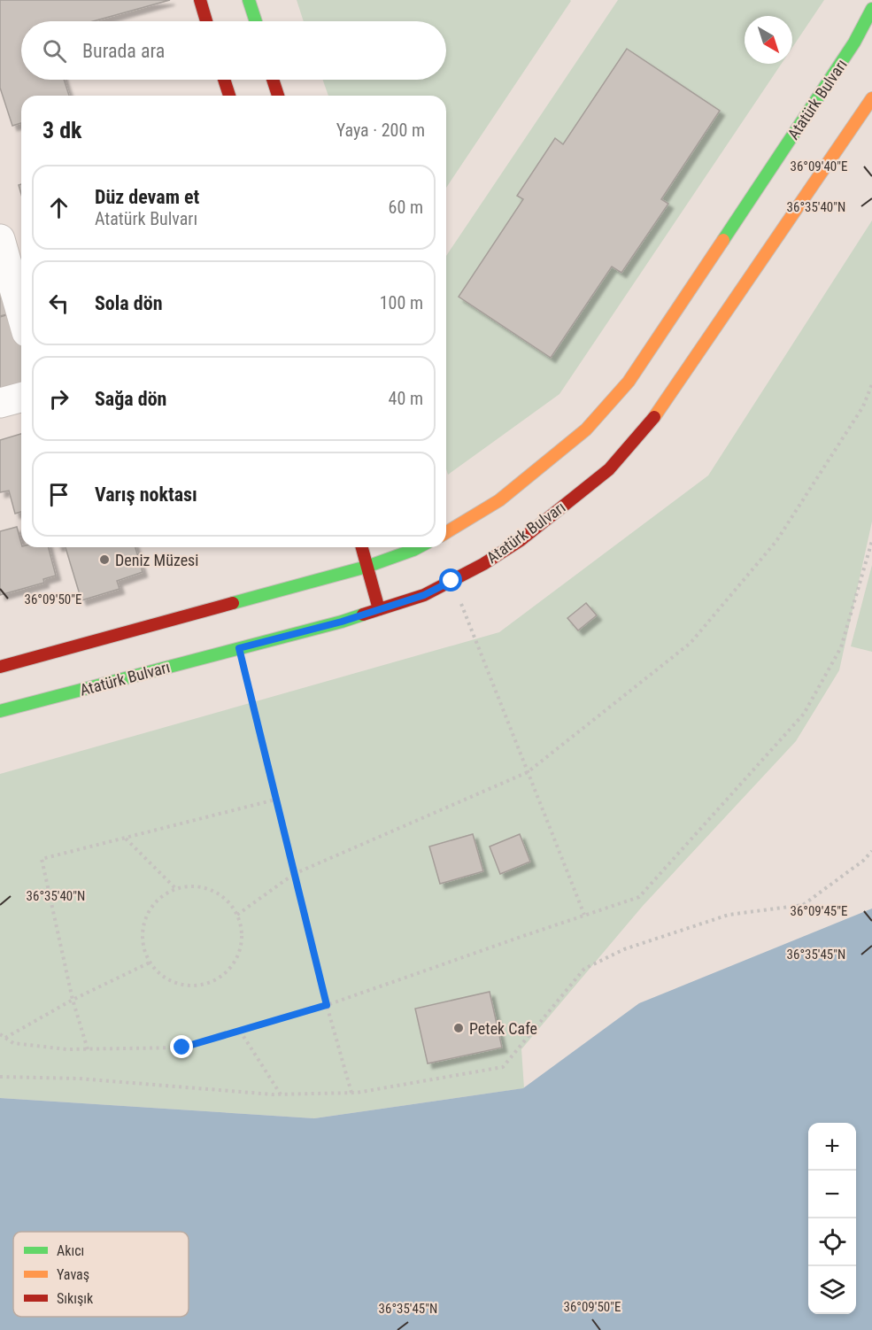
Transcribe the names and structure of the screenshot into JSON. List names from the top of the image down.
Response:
{
  "streets": {
    "street": ["Atatürk Bulvarı"]
  },
  "places": ["Deniz Müzesi", "Petek Cafe"],
  "legend": ["Akıcı", "Yavaş", "Sıkışık"],
  "north": "bottom right",
  "page": {
    "search": "Burada ara",
    "heading": ["3 dk", "Yaya · 200 m"],
    "list": [
      ["Düz devam et", "Atatürk Bulvarı", "60 m"],
      ["Sola dön", "100 m"],
      ["Sağa dön", "40 m"],
      "Varış noktası"
    ],
    "map_buttons": ["+", "−"]
  },
  "coordinates": [
    "36°09'40\"E",
    "36°35'40\"N",
    "36°09'50\"E",
    "36°09'45\"E",
    "36°35'45\"N"
  ]
}
